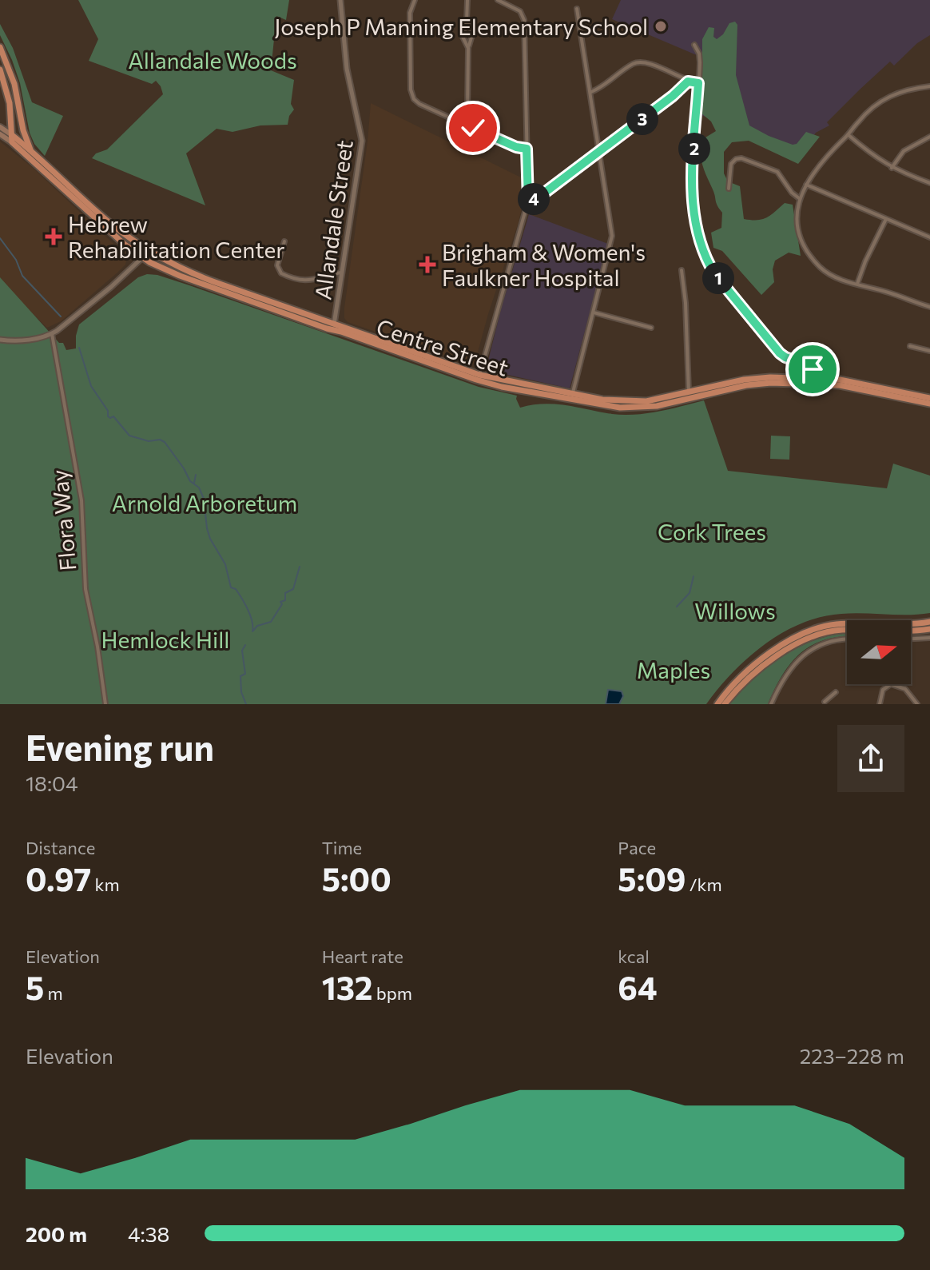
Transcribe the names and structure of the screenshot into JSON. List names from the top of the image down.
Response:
{
  "streets": {
    "highway": ["Centre Street"],
    "street": ["Allandale Street", "Flora Way"]
  },
  "crossings": [
    ["Allandale Street", "Centre Street"]
  ],
  "parks": [
    "Allandale Woods",
    "Arnold Arboretum",
    "Cork Trees",
    "Willows",
    "Hemlock Hill",
    "Maples"
  ],
  "places": {
    "other": ["Joseph P Manning Elementary School"],
    "health": ["Hebrew Rehabilitation Center", "Brigham & Women's Faulkner Hospital"]
  },
  "north": "right",
  "page": {
    "pins": [
      "3",
      "2",
      "4",
      "1"
    ],
    "heading": ["Evening run", "18:04"],
    "stats": [
      ["Distance", "0.97 km"],
      ["Time", "5:00"],
      ["Pace", "5:09 /km"],
      ["Elevation", "5 m"],
      ["Heart rate", "132 bpm"],
      ["kcal", "64"]
    ],
    "chart": ["Elevation", "223–228 m"],
    "list": [
      {
        "name": "200 m",
        "note": "4:38"
      }
    ]
  }
}
